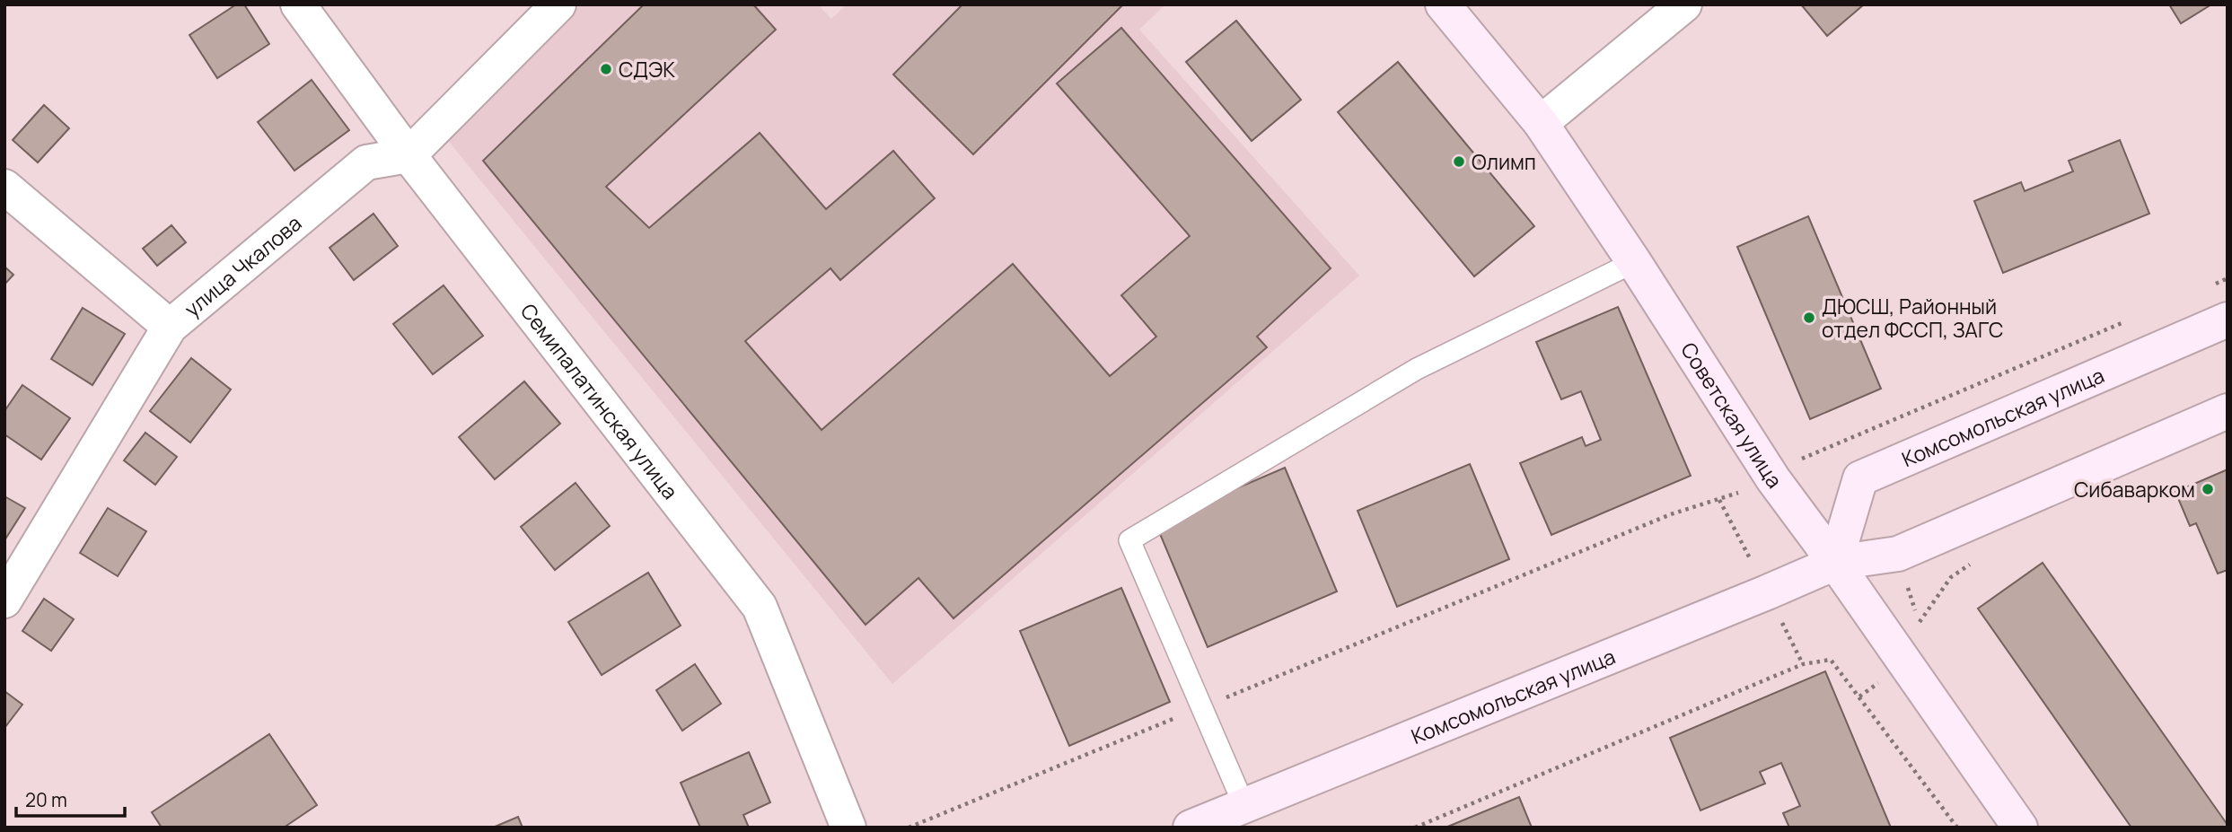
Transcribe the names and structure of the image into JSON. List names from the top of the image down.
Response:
{
  "streets": {
    "main road": ["Советская улица", "Комсомольская улица"],
    "street": ["улица Чкалова", "Семипалатинская улица"]
  },
  "crossings": [
    ["улица Чкалова", "Семипалатинская улица"],
    ["Советская улица", "Комсомольская улица"]
  ],
  "places": [
    "СДЭК",
    "Олимп",
    "ДЮСШ, Районный отдел ФССП, ЗАГС",
    "Сибаварком"
  ],
  "scale_bar": "20 m"
}
